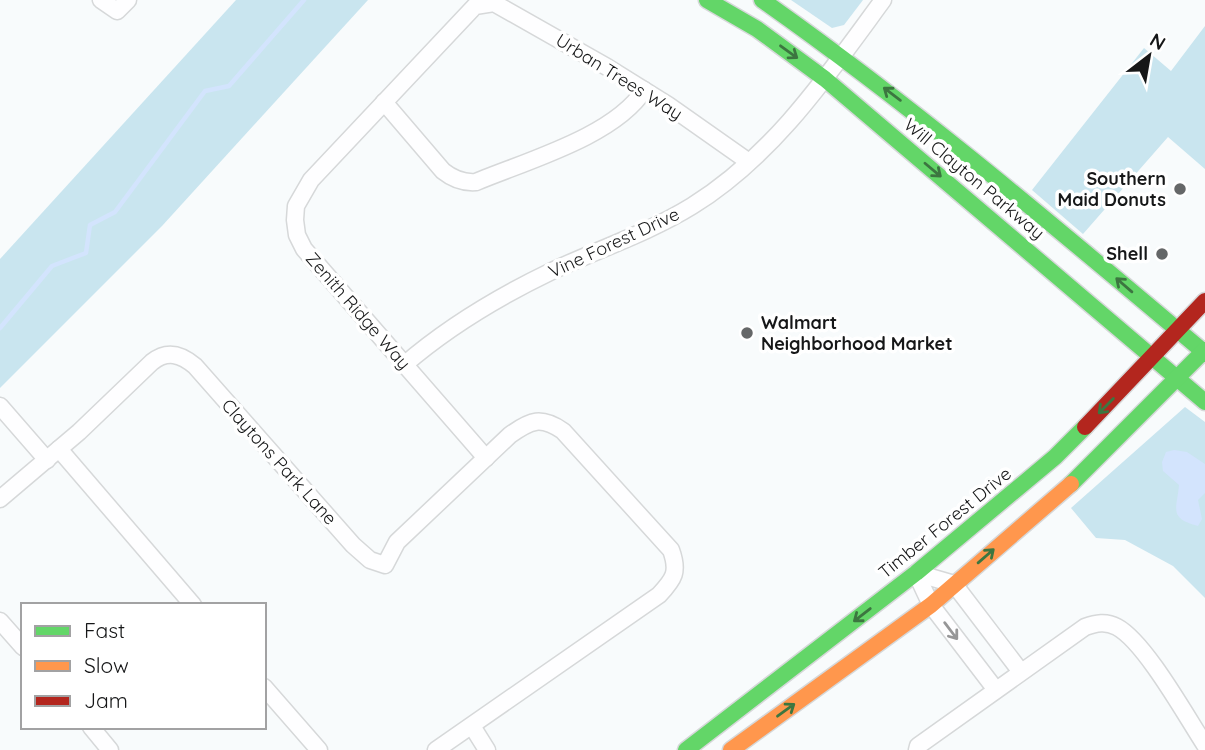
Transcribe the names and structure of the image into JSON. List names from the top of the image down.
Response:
{
  "streets": {
    "main road": ["Will Clayton Parkway", "Timber Forest Drive"],
    "street": [
      "Urban Trees Way",
      "Vine Forest Drive",
      "Zenith Ridge Way",
      "Claytons Park Lane"
    ]
  },
  "crossings": [
    ["Urban Trees Way", "Vine Forest Drive"],
    ["Urban Trees Way", "Zenith Ridge Way"],
    ["Will Clayton Parkway", "Vine Forest Drive"],
    ["Will Clayton Parkway", "Timber Forest Drive"],
    ["Vine Forest Drive", "Zenith Ridge Way"],
    ["Zenith Ridge Way", "Claytons Park Lane"]
  ],
  "places": ["Southern Maid Donuts", "Shell", "Walmart Neighborhood Market"],
  "legend": ["Fast", "Slow", "Jam"],
  "north": "top right"
}
